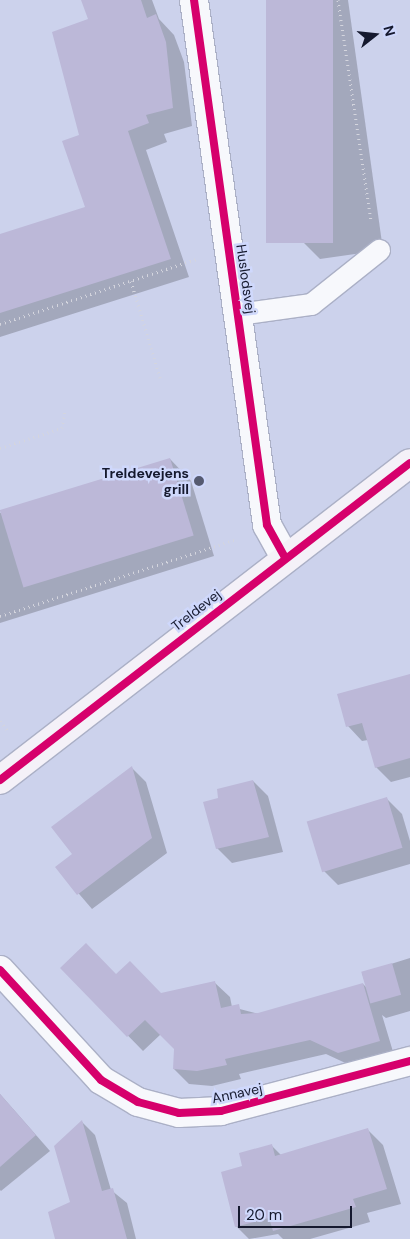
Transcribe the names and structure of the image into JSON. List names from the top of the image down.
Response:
{
  "streets": {
    "street": ["Huslodsvej", "Treldevej", "Annavej"]
  },
  "crossings": [
    ["Huslodsvej", "Treldevej"]
  ],
  "places": ["Treldevejens grill"],
  "scale_bar": "20 m",
  "north": "right"
}
